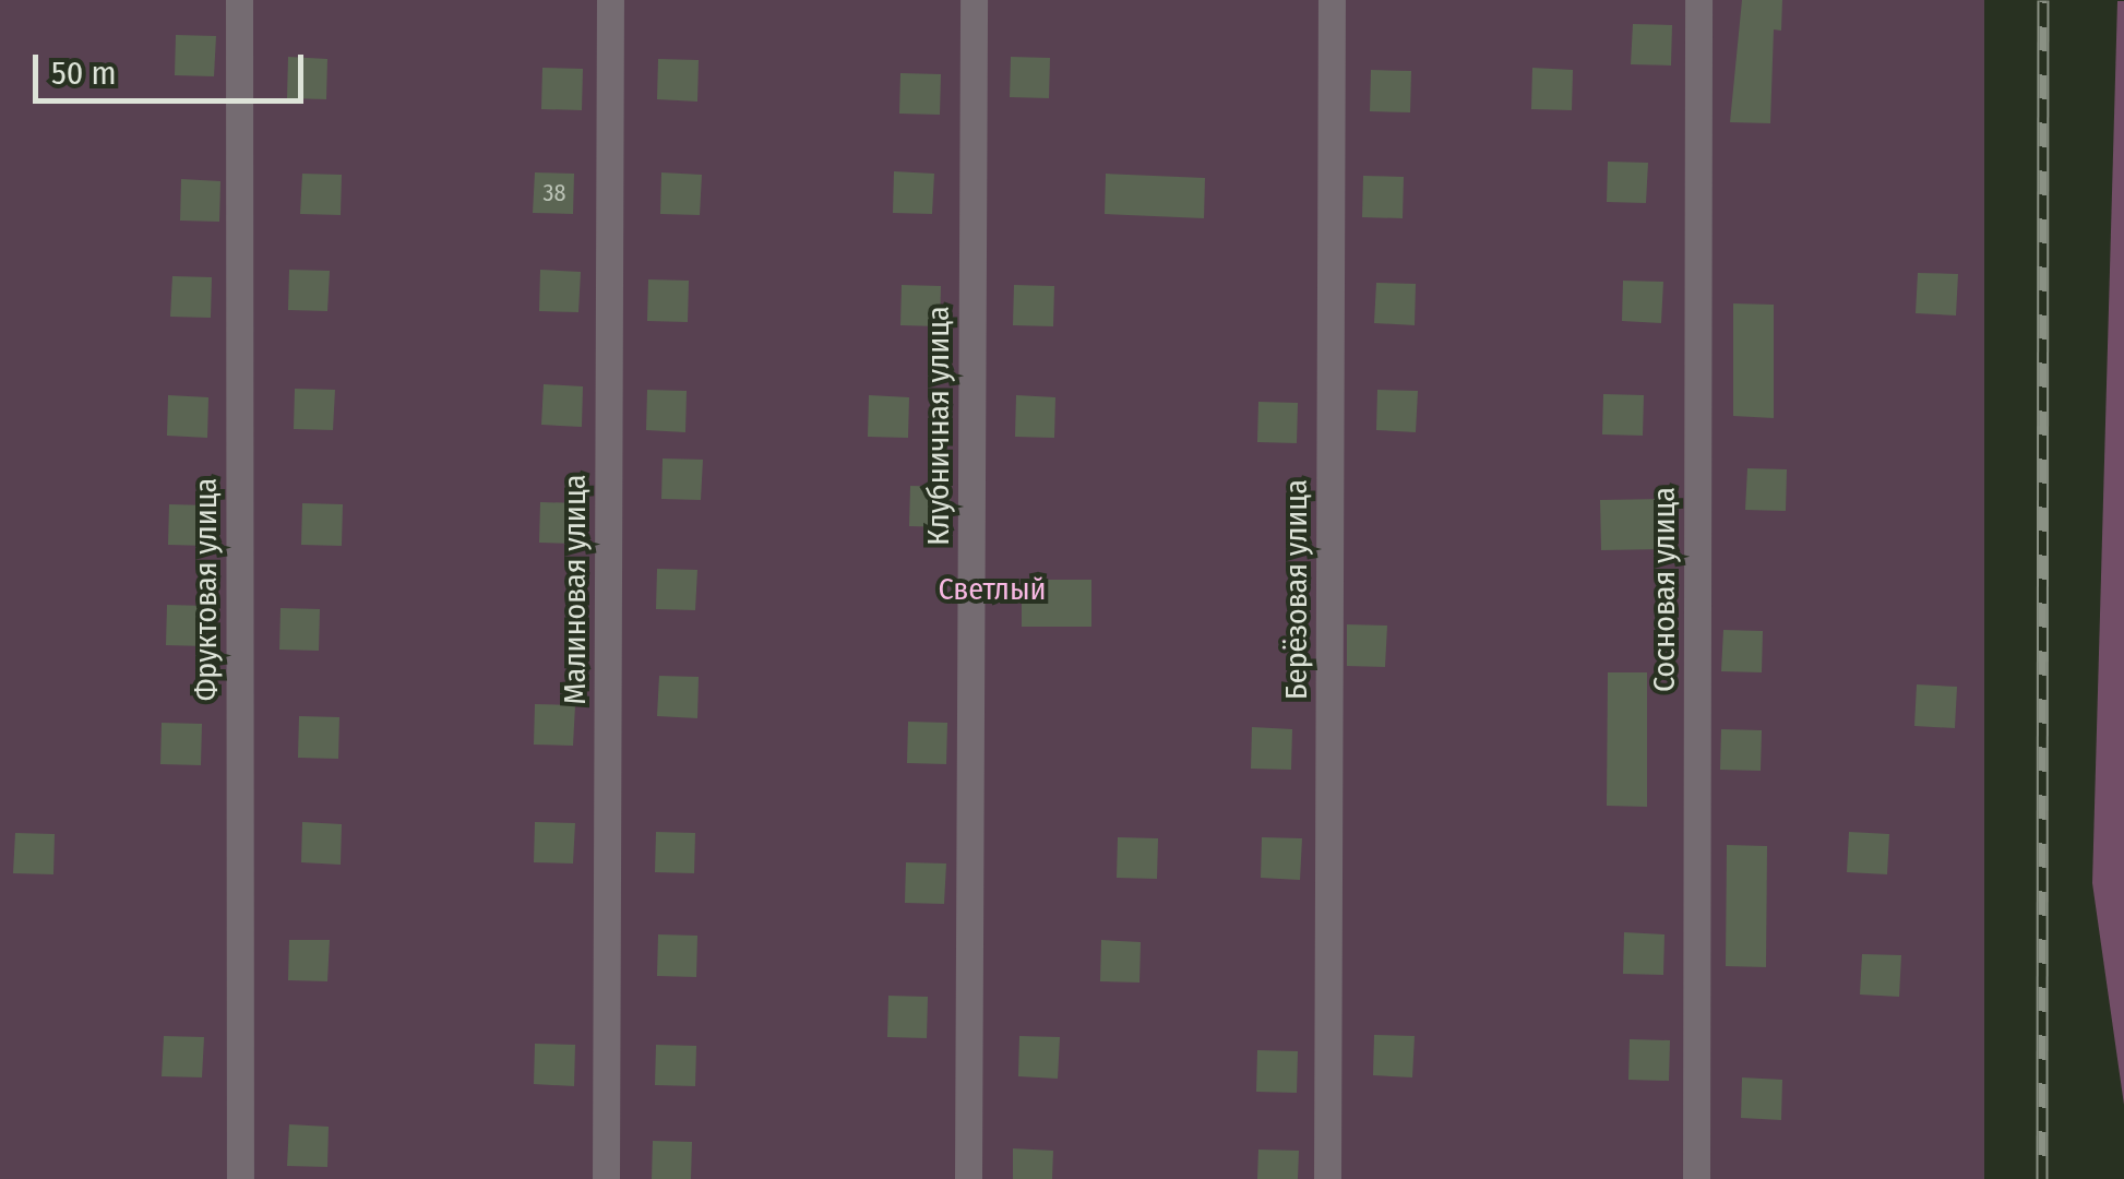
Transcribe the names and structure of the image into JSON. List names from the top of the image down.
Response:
{
  "streets": {
    "lane": [
      "Клубничная улица",
      "Фруктовая улица",
      "Малиновая улица",
      "Берёзовая улица",
      "Сосновая улица"
    ]
  },
  "parks": ["Светлый"],
  "house_numbers": ["38"],
  "scale_bar": "50 m"
}
